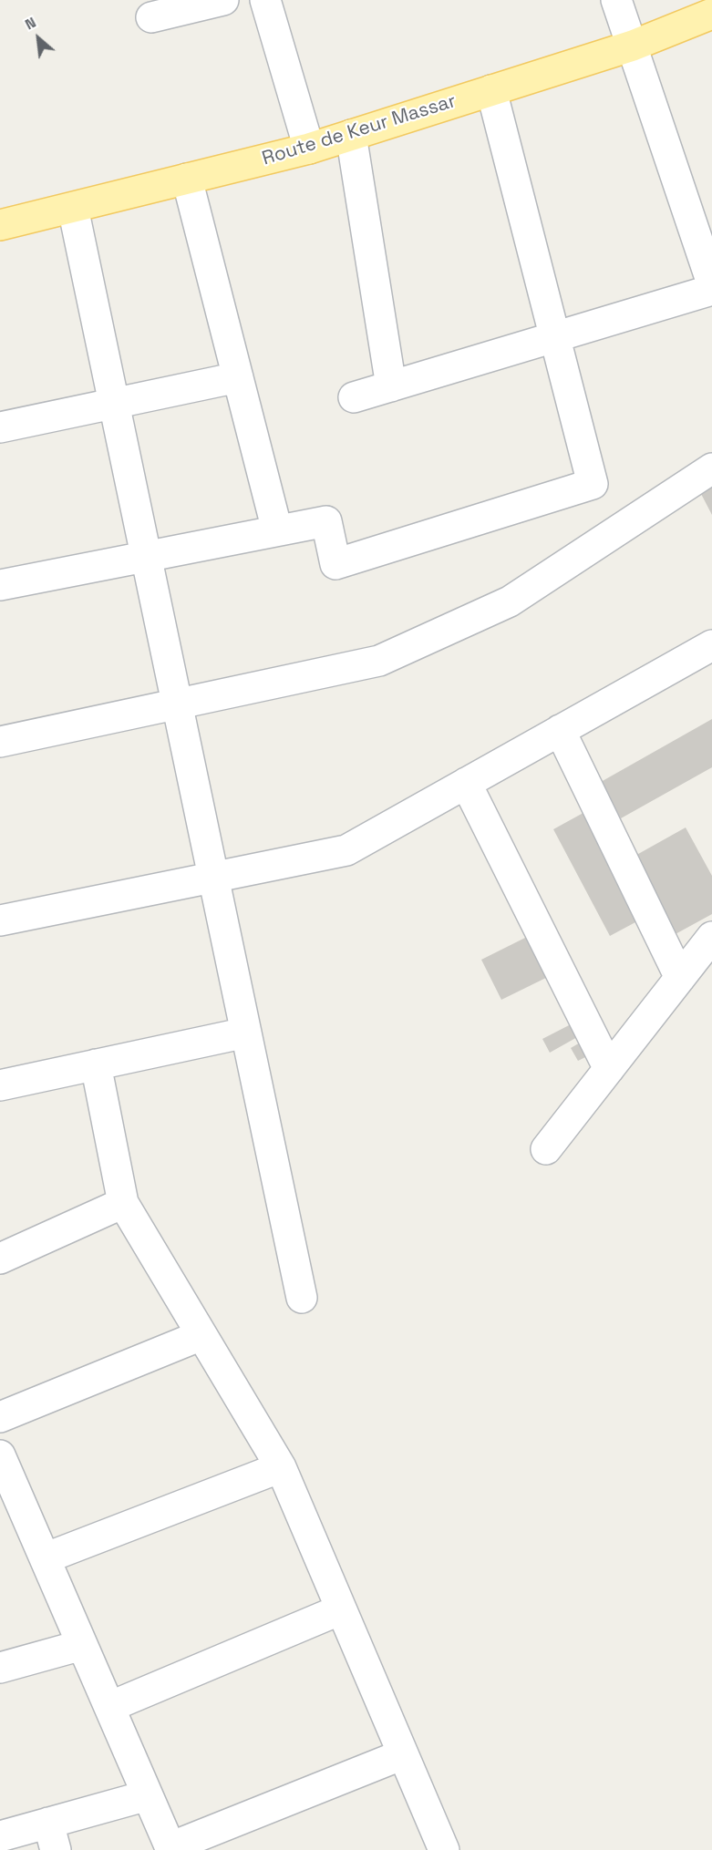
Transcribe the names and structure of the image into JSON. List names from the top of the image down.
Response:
{
  "streets": {
    "main road": ["Route de Keur Massar"]
  },
  "north": "top left"
}
